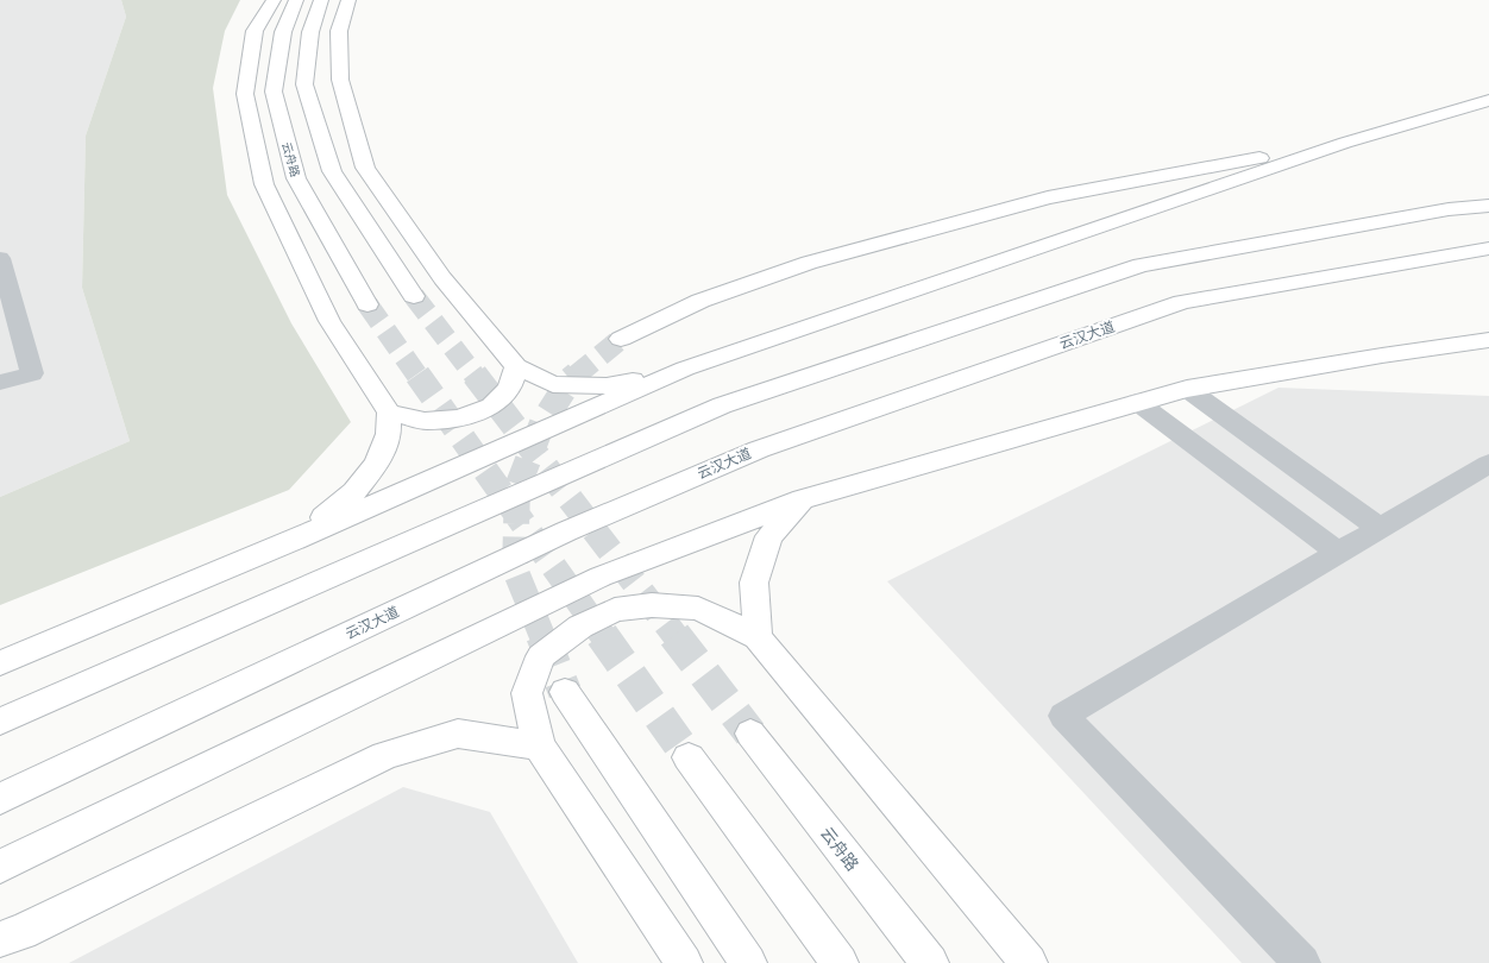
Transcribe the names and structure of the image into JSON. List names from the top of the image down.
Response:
{
  "streets": {
    "main road": ["云舟路", "云汉大道"]
  }
}
